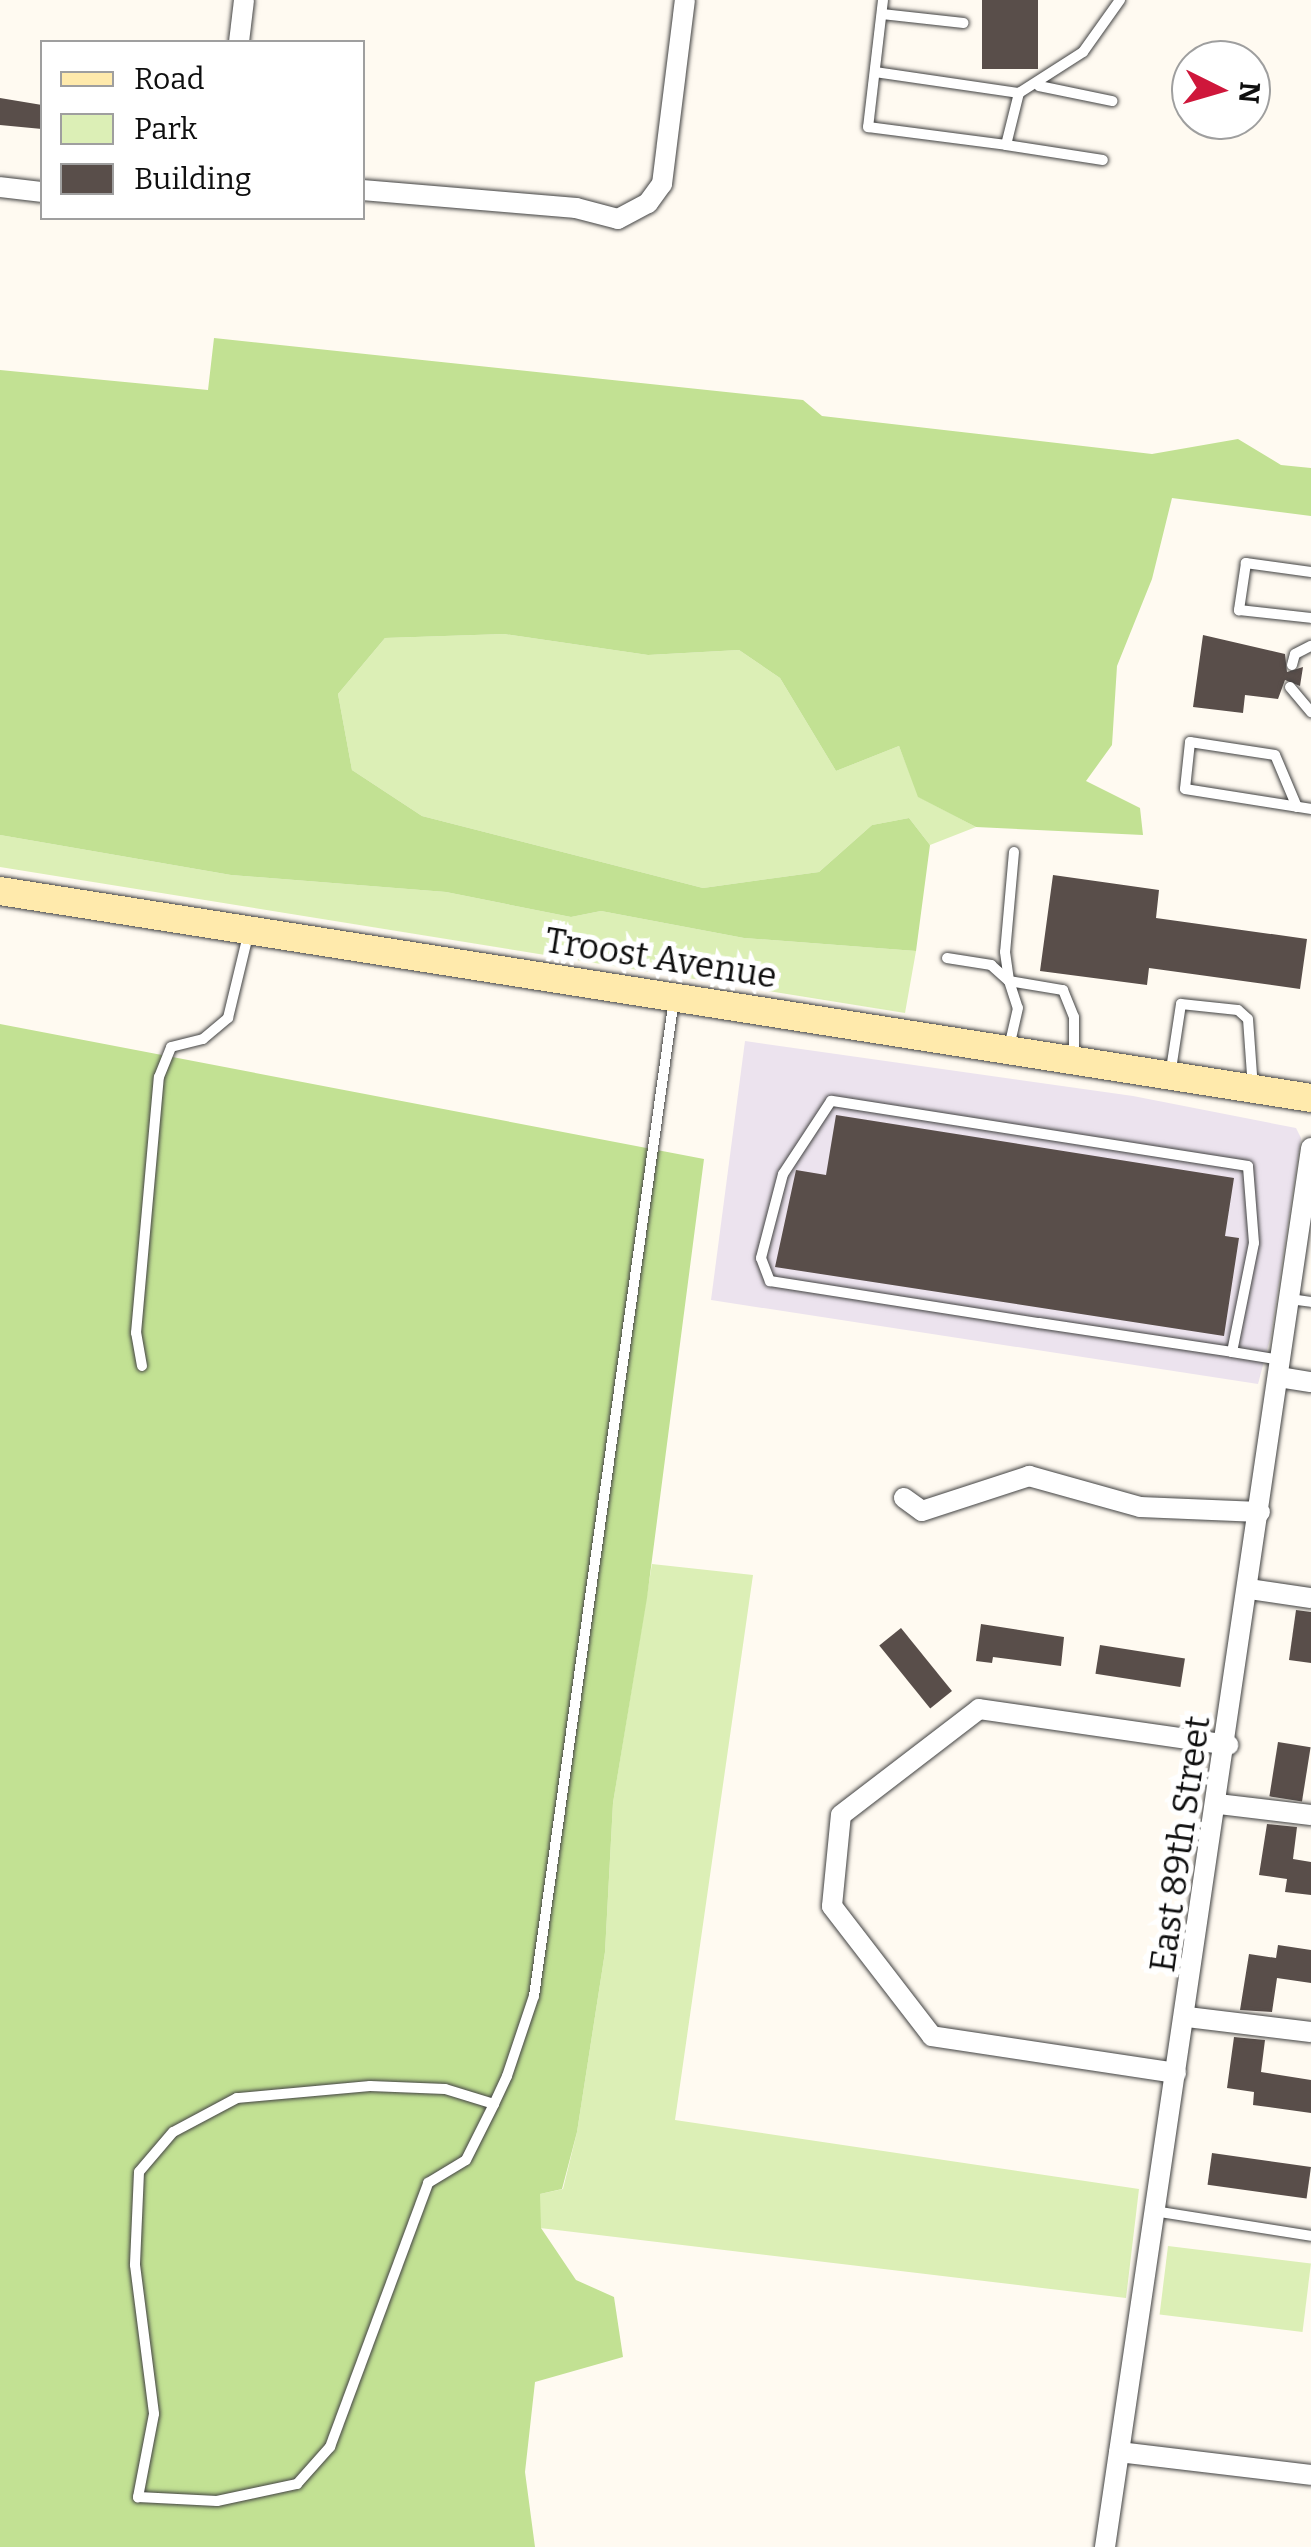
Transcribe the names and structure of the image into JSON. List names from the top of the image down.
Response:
{
  "streets": {
    "main road": ["Troost Avenue"],
    "street": ["East 89th Street"]
  },
  "legend": ["Road", "Park", "Building"],
  "north": "right"
}
